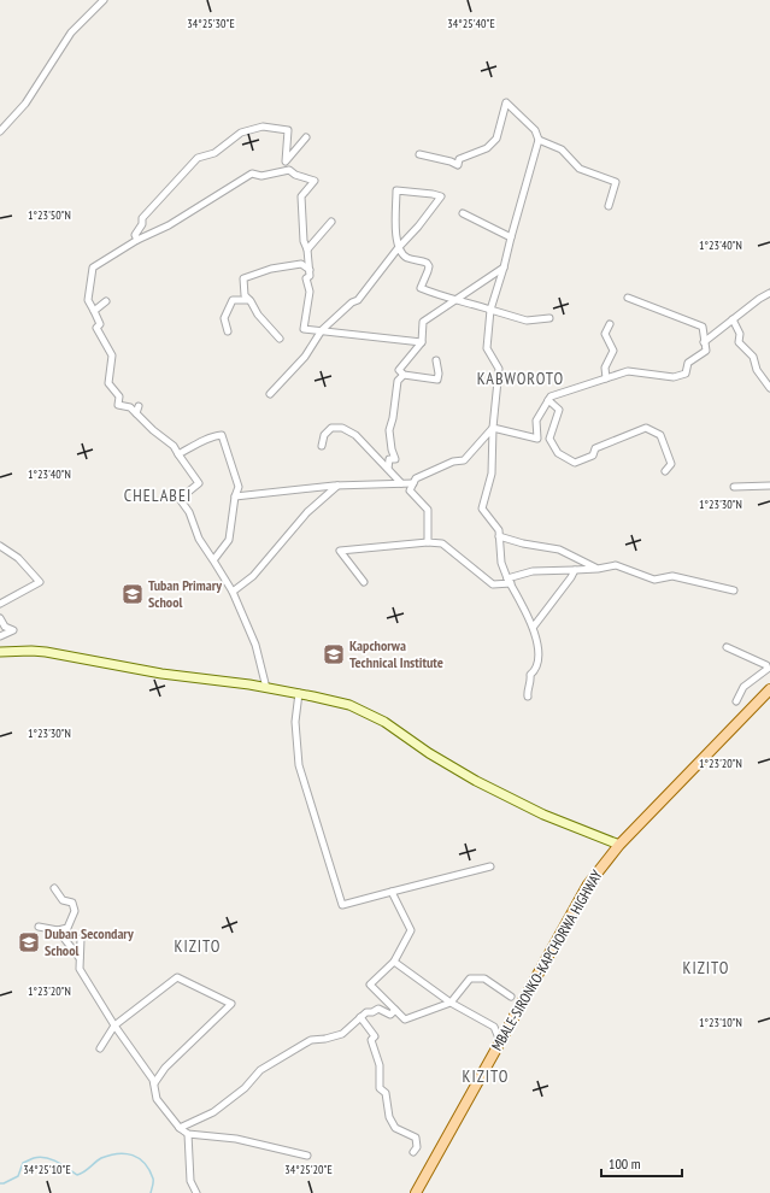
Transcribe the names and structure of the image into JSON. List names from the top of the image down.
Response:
{
  "streets": {
    "main road": ["MBALE-SIRONKO-KAPCHORWA HIGHWAY"]
  },
  "districts": [
    "KABWOROTO",
    "CHELABEI",
    "KIZITO",
    "KIZITO",
    "KIZITO"
  ],
  "places": {
    "school or university": ["Tuban Primary School", "Kapchorwa Technical Institute", "Duban Secondary School"]
  },
  "scale_bar": "100 m",
  "coordinates": [
    "34°25'30\"E",
    "34°25'40\"E",
    "1°23'50\"N",
    "1°23'40\"N",
    "1°23'30\"N",
    "1°23'20\"N",
    "1°23'10\"N",
    "34°25'10\"E",
    "34°25'20\"E"
  ]
}
